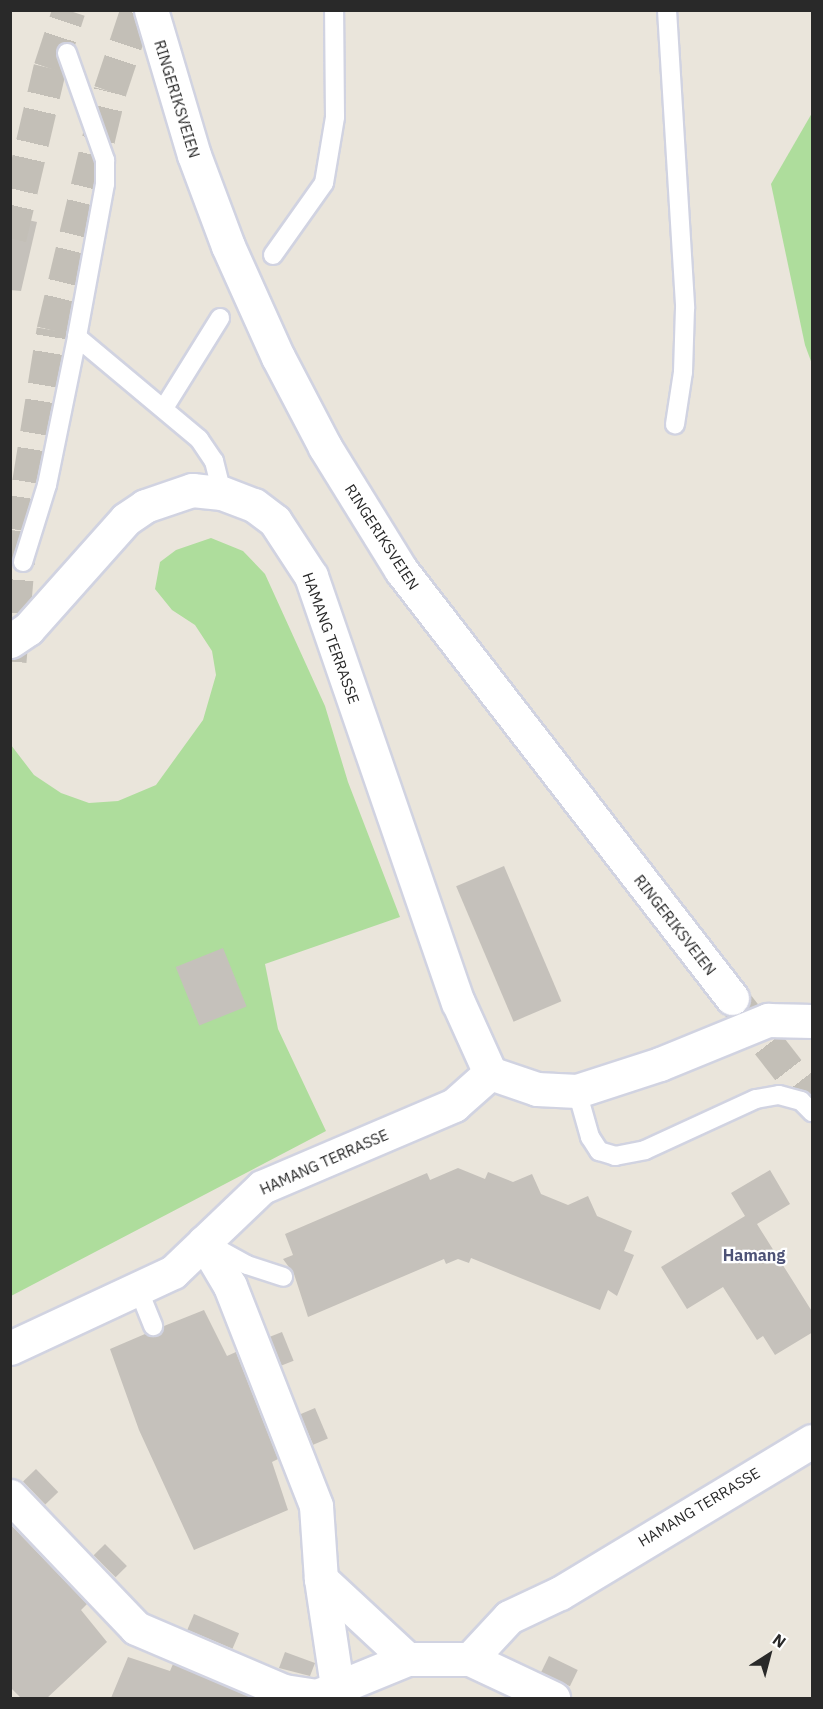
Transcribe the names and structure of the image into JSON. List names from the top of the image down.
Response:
{
  "streets": {
    "street": ["RINGERIKSVEIEN", "HAMANG TERRASSE"]
  },
  "districts": ["Hamang"],
  "north": "top right"
}
